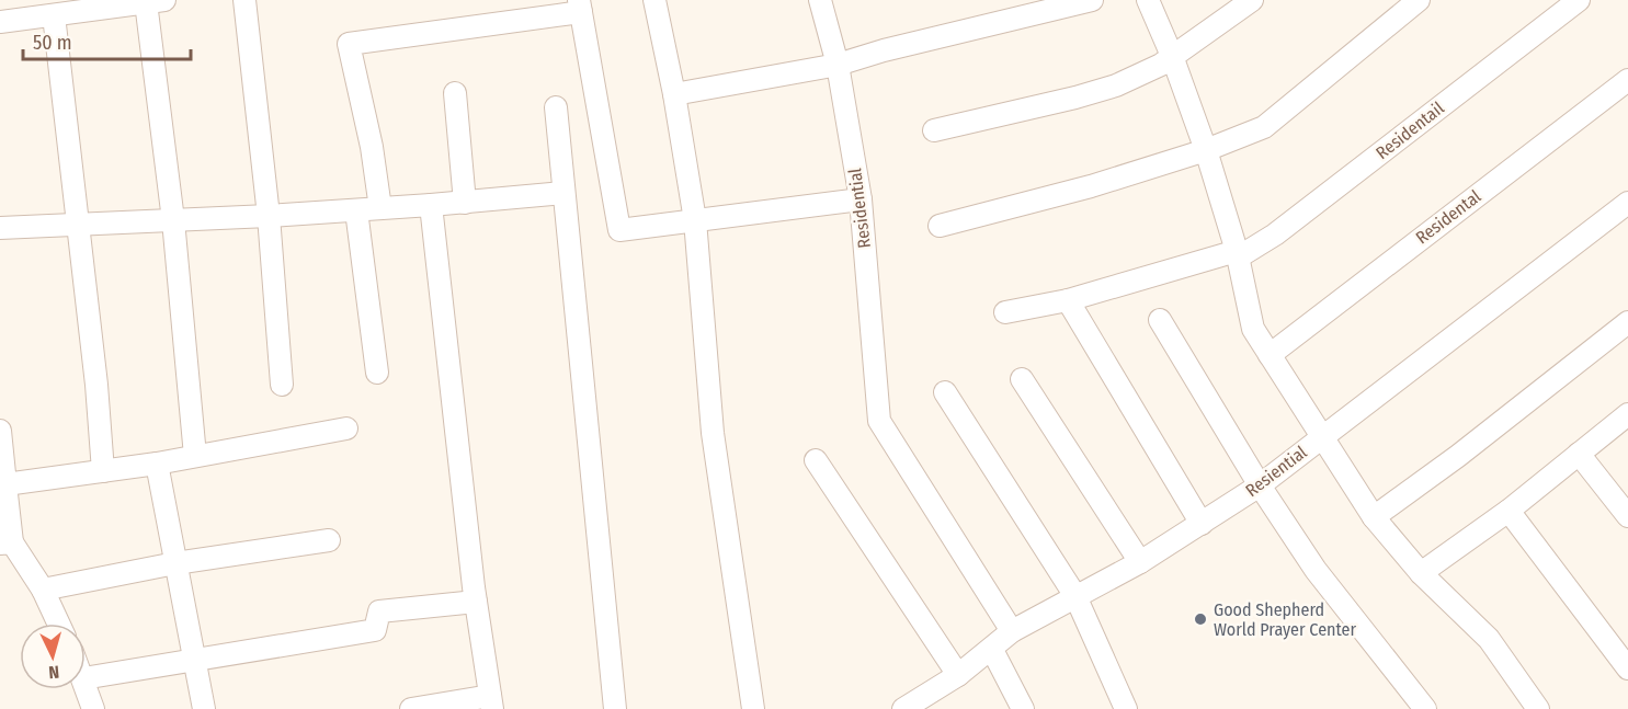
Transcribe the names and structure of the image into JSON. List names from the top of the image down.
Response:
{
  "streets": {
    "street": [
      "Residentail",
      "Residential",
      "Residental",
      "Resiential"
    ]
  },
  "crossings": [
    ["Residential", "Resiential"]
  ],
  "places": ["Good Shepherd World Prayer Center"],
  "scale_bar": "50 m",
  "north": "bottom"
}
